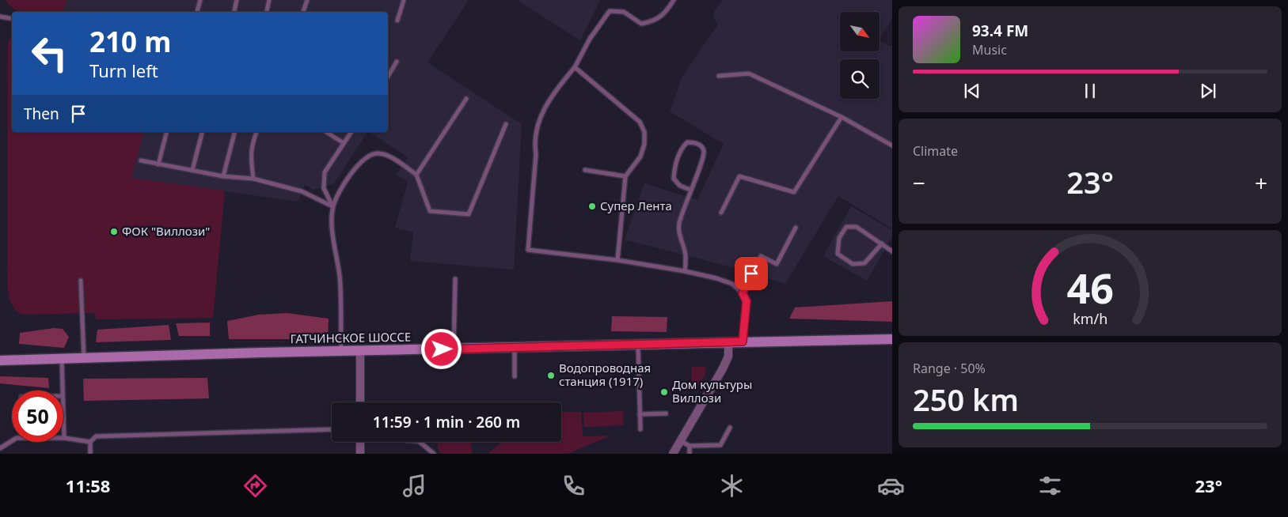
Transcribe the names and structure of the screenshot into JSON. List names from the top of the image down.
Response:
{
  "streets": {
    "main road": ["ГАТЧИНСКОЕ ШОССЕ"]
  },
  "places": [
    "Супер Лента",
    "ФОК \"Виллози\"",
    "Водопроводная станция (1917)",
    "Дом культуры Виллози"
  ],
  "north": "bottom right",
  "page": {
    "turn": ["210 m", "Turn left"],
    "song": ["93.4 FM", "Music"],
    "then": "Then",
    "tile": [
      "Climate",
      ["Range · 50%", "250 km"]
    ],
    "heat": ["−", "23°", "+"],
    "limit": "50",
    "trip": "11:59 · 1 min · 260 m",
    "tabs": ["11:58", "23°"],
    "gauge": ["46", "km/h"]
  }
}
